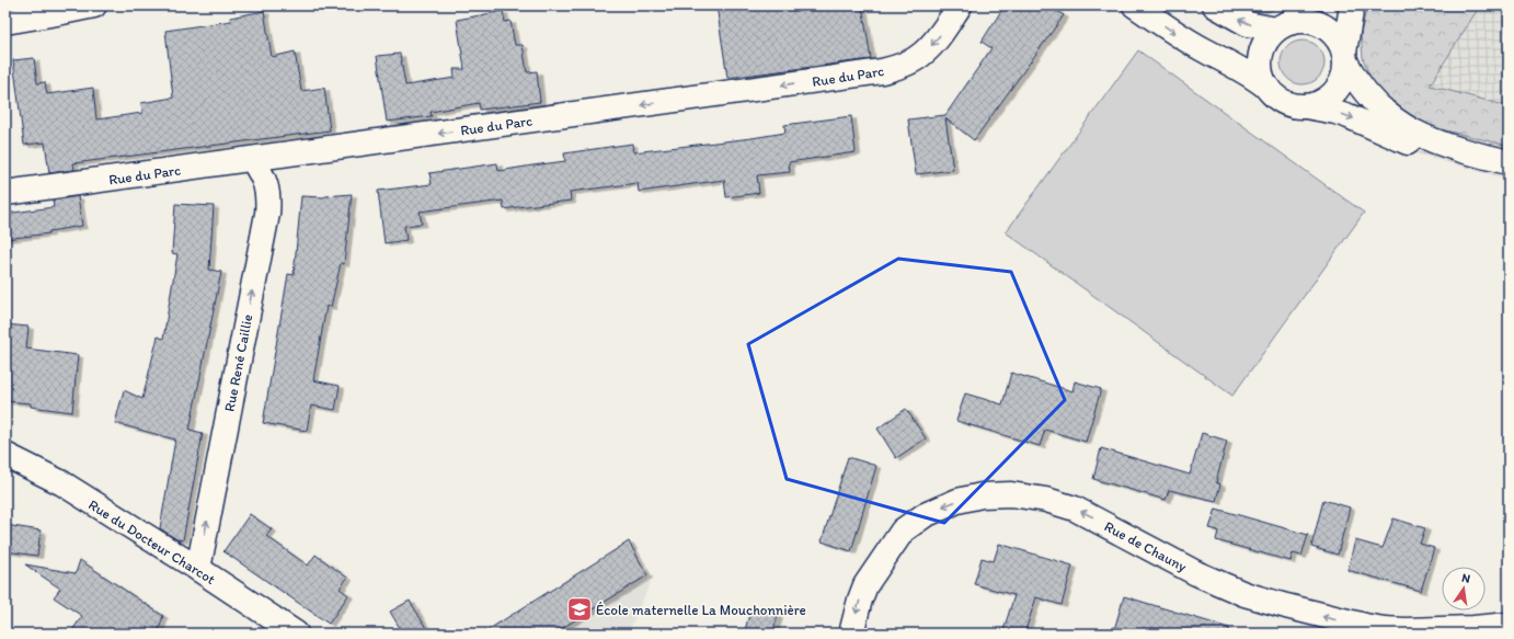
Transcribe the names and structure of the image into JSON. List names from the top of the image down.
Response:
{
  "streets": {
    "main road": [
      "Rue du Parc",
      "Rue René Caillie",
      "Rue du Docteur Charcot",
      "Rue de Chauny"
    ]
  },
  "crossings": [
    ["Rue du Parc", "Rue René Caillie"],
    ["Rue René Caillie", "Rue du Docteur Charcot"]
  ],
  "one_way": ["Rue du Parc", "Rue René Caillie", "Rue de Chauny"],
  "places": {
    "school or university": ["École maternelle La Mouchonnière"]
  },
  "north": "top"
}
